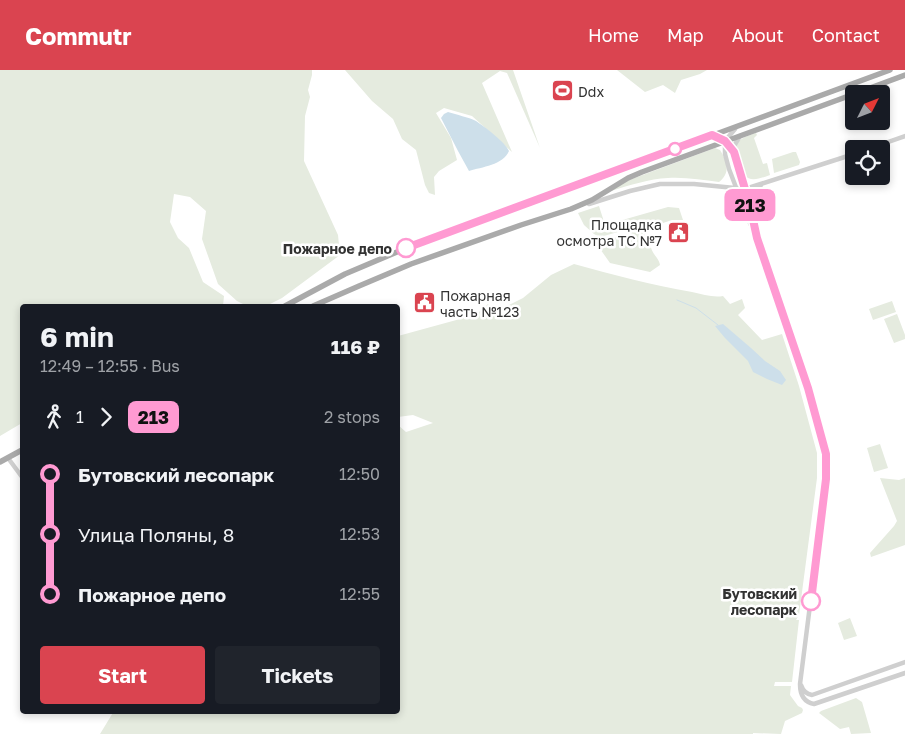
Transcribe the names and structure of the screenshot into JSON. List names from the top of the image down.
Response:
{
  "places": {
    "sports": ["Ddx"],
    "public building": ["Площадка осмотра ТС №7", "Пожарная часть №123"],
    "other": ["Пожарное депо", "Бутовский лесопарк"]
  },
  "lines": ["bus line 213"],
  "north": "top right",
  "page": {
    "header": "Commutr",
    "nav": [
      "Home",
      "Map",
      "About",
      "Contact"
    ],
    "on_map": "213",
    "heading": ["6 min", "12:49 – 12:55 · Bus", "116 ₽"],
    "legs": ["1", "213", "2 stops"],
    "list": [
      {
        "name": "Бутовский лесопарк",
        "value": "12:50"
      },
      {
        "name": "Улица Поляны, 8",
        "value": "12:53"
      },
      {
        "name": "Пожарное депо",
        "value": "12:55"
      }
    ],
    "buttons": ["Start", "Tickets"]
  }
}
